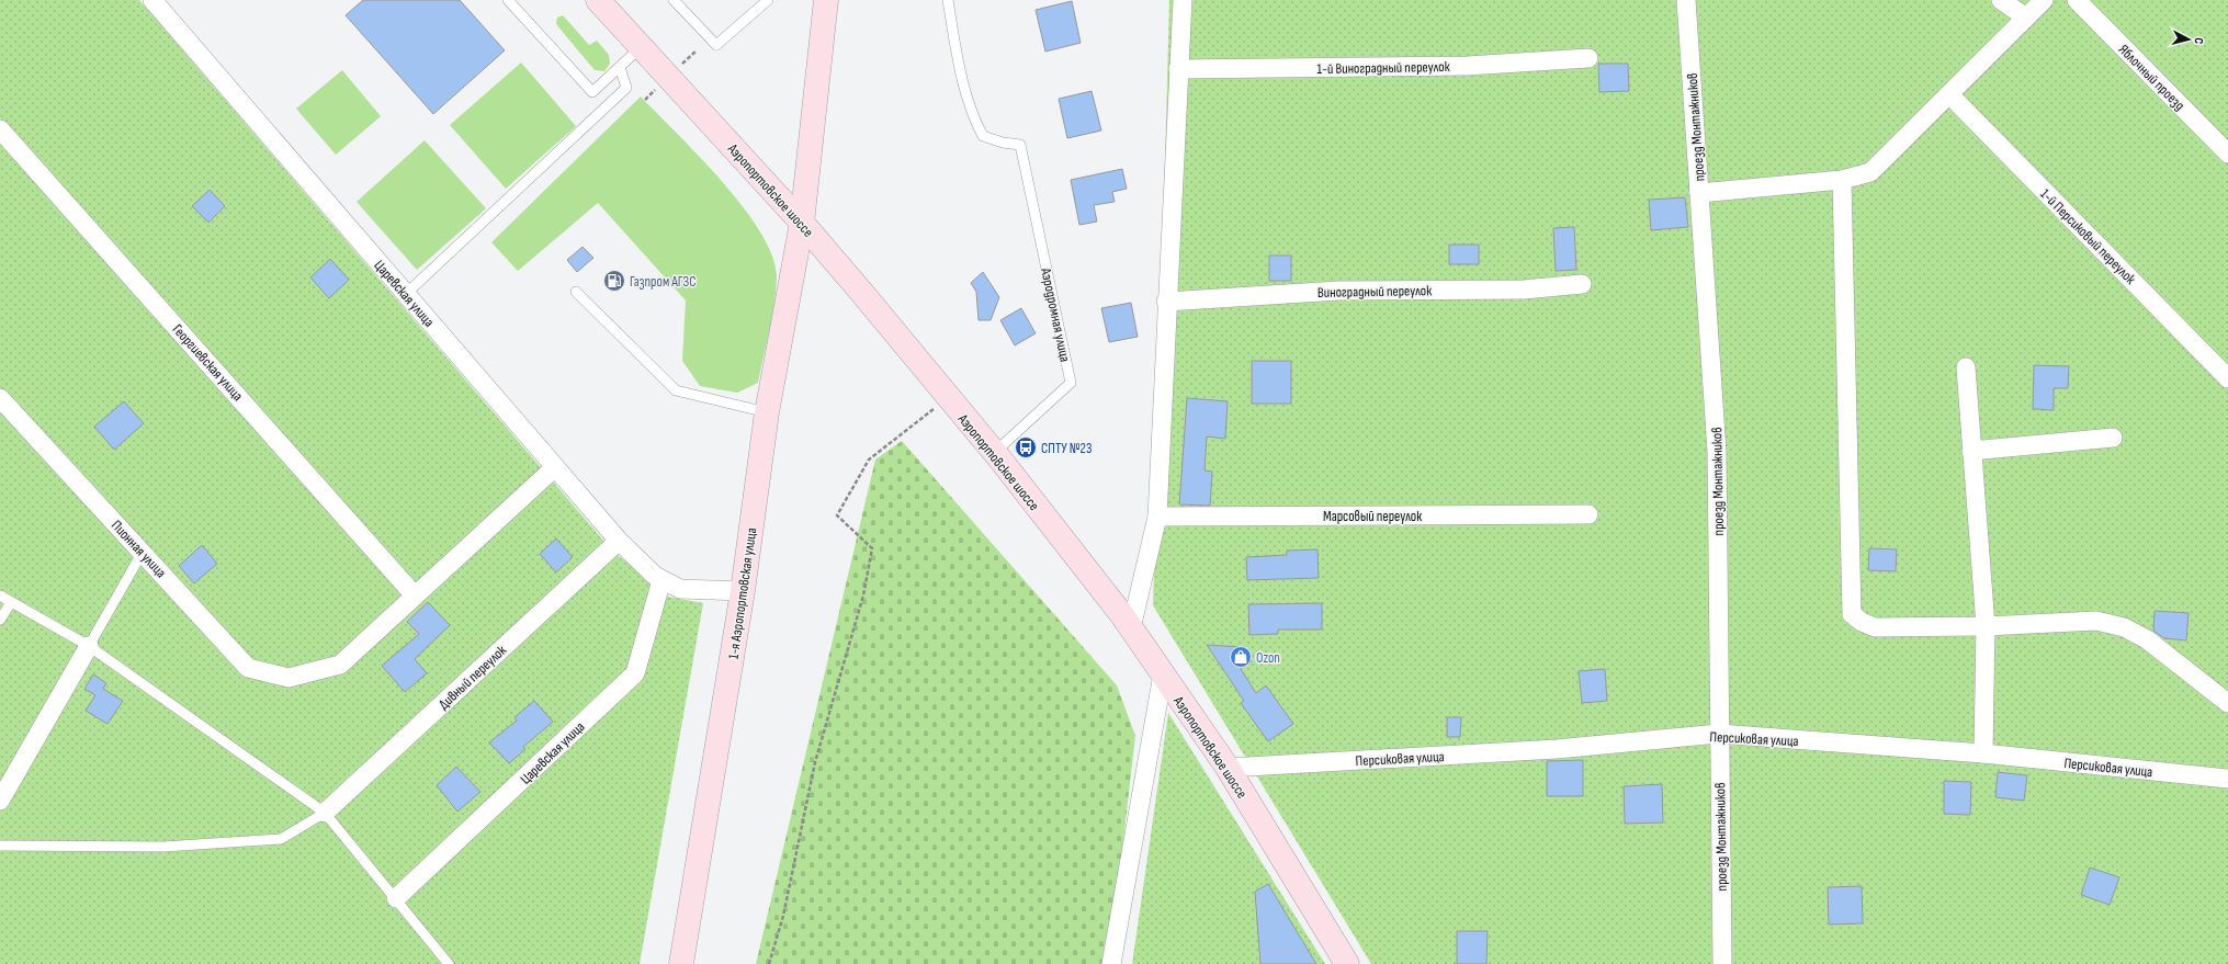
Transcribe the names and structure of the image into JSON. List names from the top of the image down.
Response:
{
  "streets": {
    "main road": ["Аэропортовское шоссе", "1-я Аэропортовская улица"],
    "street": [
      "1-й Виноградный переулок",
      "Яблочный проезд",
      "проезд Монтажников",
      "1-й Персиковый переулок",
      "Виноградный переулок",
      "Царевская улица",
      "Георгиевская улица",
      "Марсовый переулок",
      "Пионная улица",
      "Дивный переулок",
      "Персиковая улица"
    ],
    "lane": ["Аэродромная улица"]
  },
  "crossings": [
    ["проезд Монтажников", "Персиковая улица"],
    ["Аэропортовское шоссе", "Аэродромная улица"],
    ["Аэропортовское шоссе", "1-я Аэропортовская улица"],
    ["Аэропортовское шоссе", "Персиковая улица"],
    ["Царевская улица", "1-я Аэропортовская улица"],
    ["Царевская улица", "Дивный переулок"],
    ["Георгиевская улица", "Пионная улица"]
  ],
  "places": {
    "fuel station": ["Газпром АГЗС"],
    "bus stop": ["СПТУ №23"],
    "shop": ["Ozon"]
  },
  "north": "right"
}
